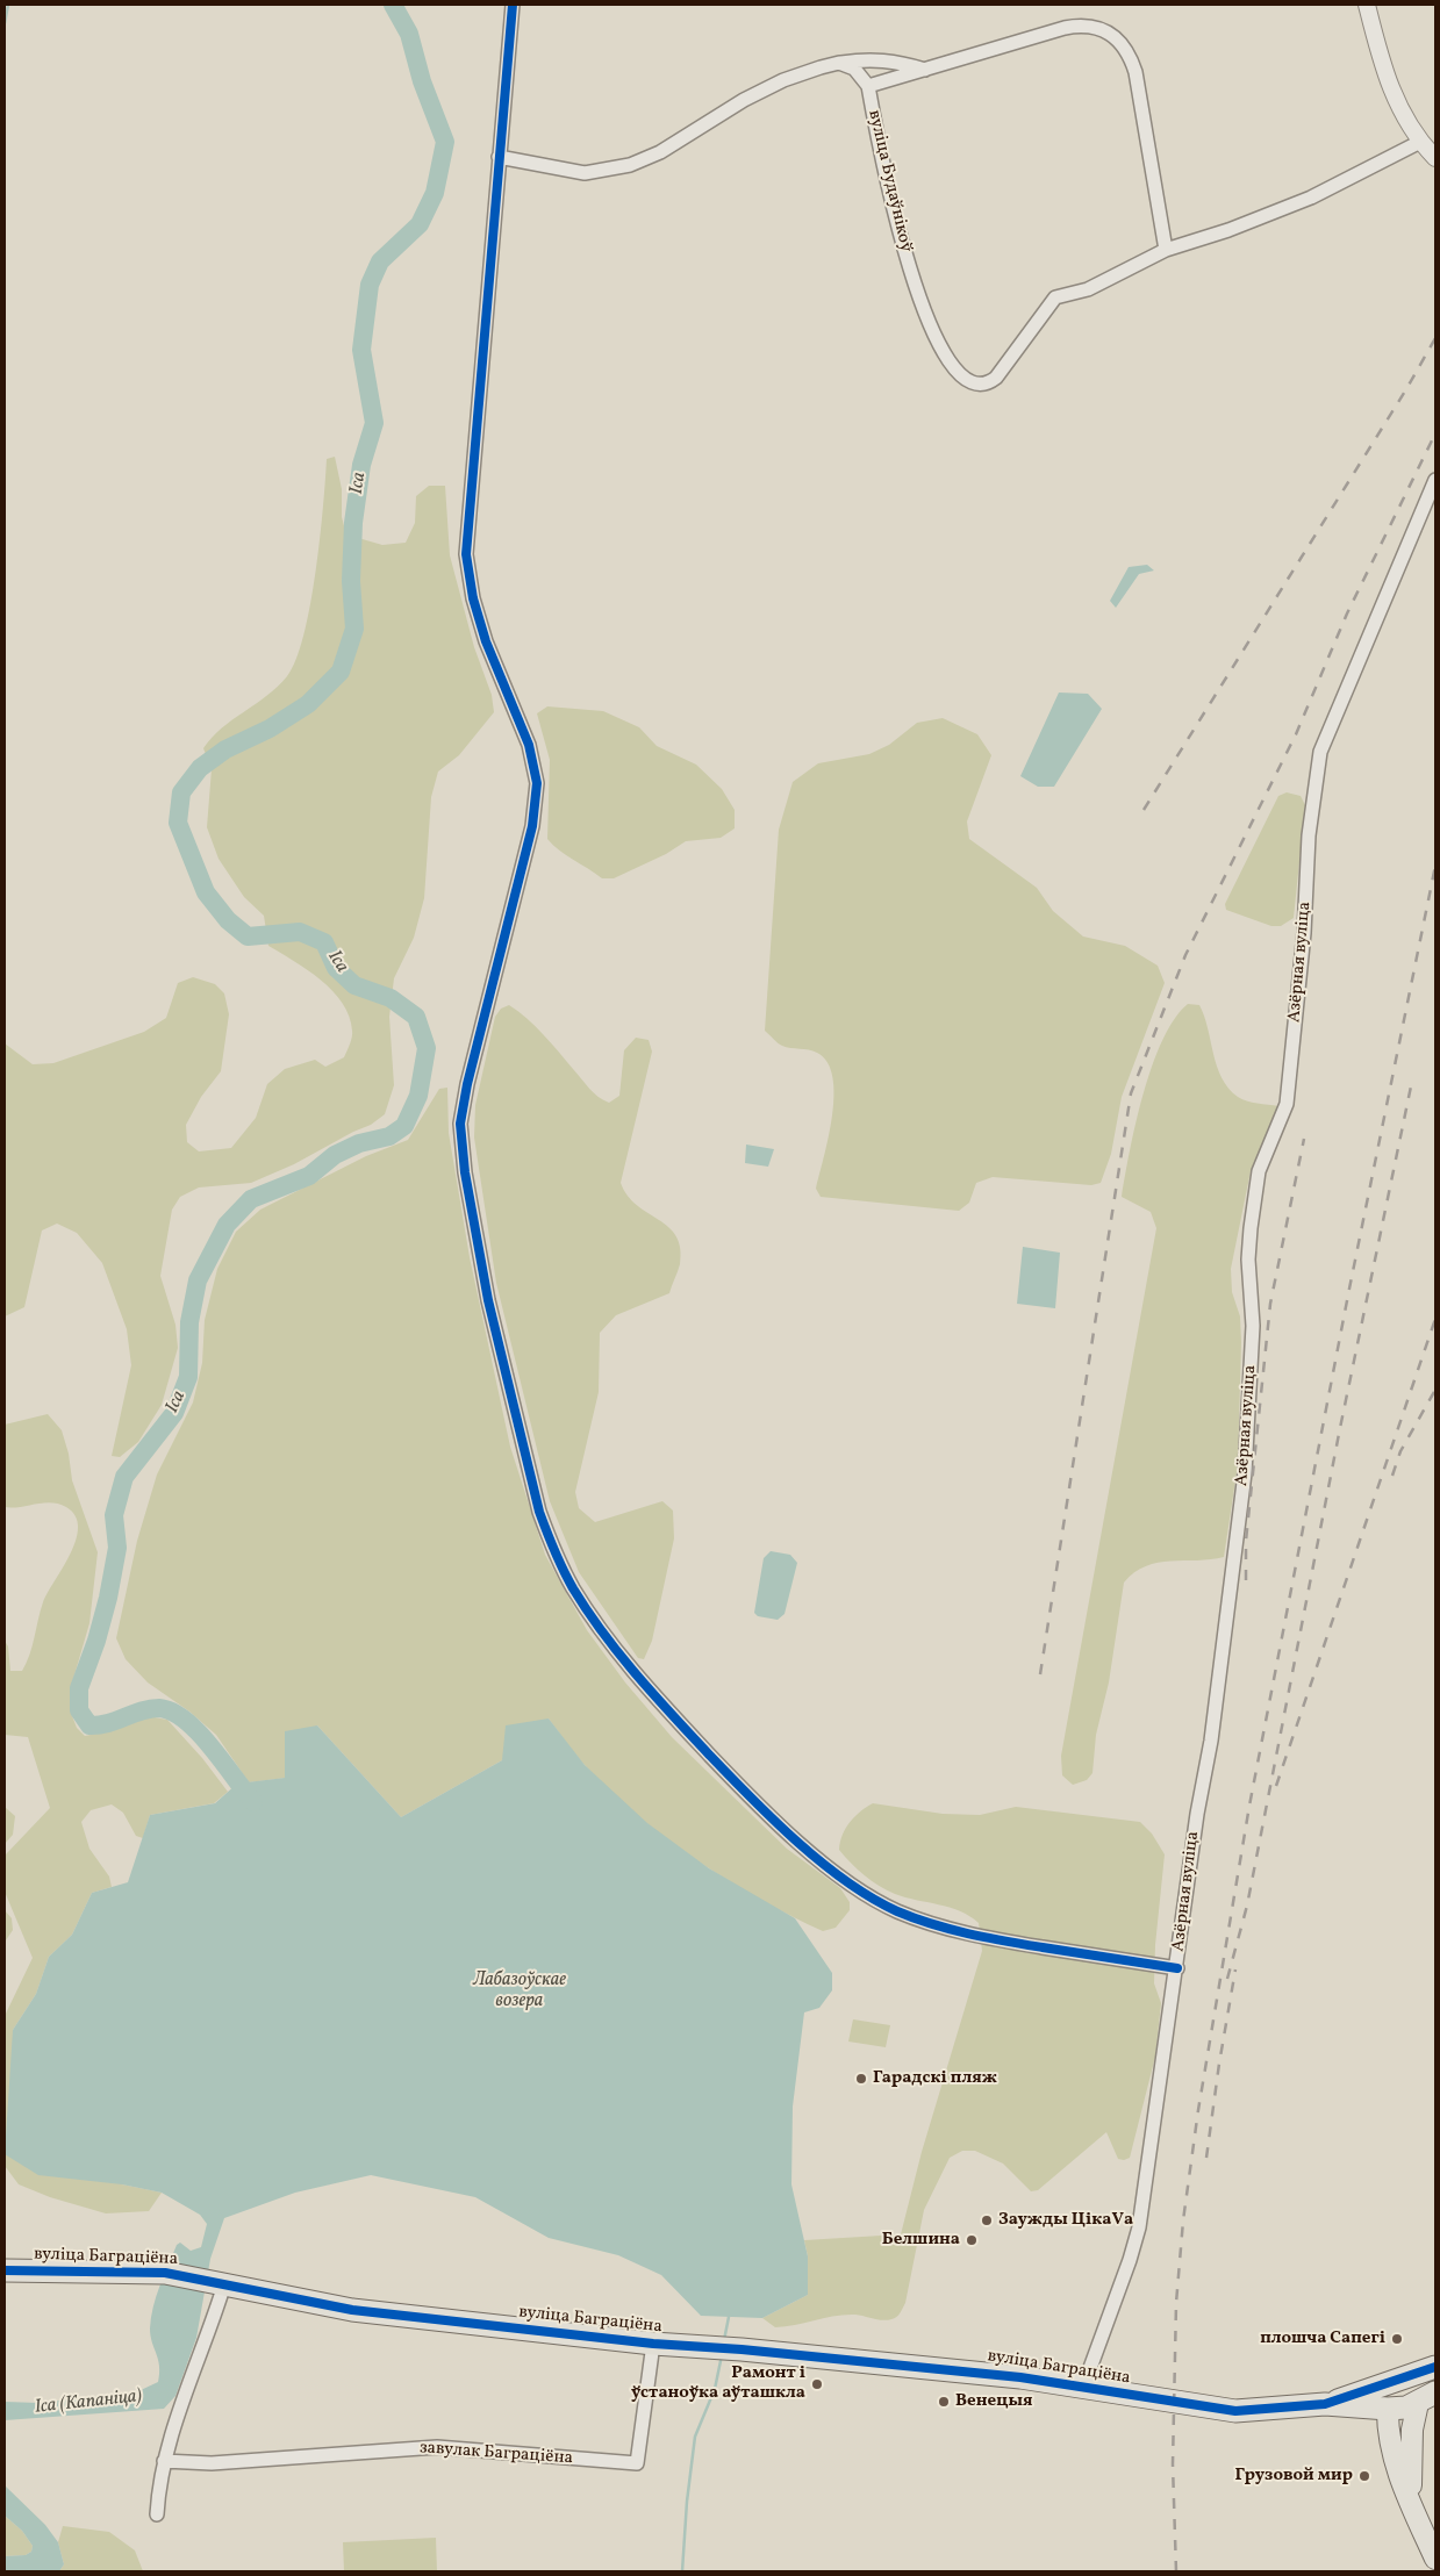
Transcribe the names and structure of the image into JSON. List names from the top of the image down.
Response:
{
  "streets": {
    "highway": ["вуліца Баграціёна"],
    "street": ["вуліца Будаўнікоў", "Азёрная вуліца", "завулак Баграціёна"]
  },
  "crossings": [
    ["Азёрная вуліца", "вуліца Баграціёна"],
    ["вуліца Баграціёна", "завулак Баграціёна"]
  ],
  "water": ["Іса", "Лабазоўскае возера", "Іса (Капаніца)"],
  "places": [
    "Гарадскі пляж",
    "Заужды ЦікаVа",
    "Белшина",
    "плошча Сапегі",
    "Рамонт і ўстаноўка аўташкла",
    "Венецыя",
    "Грузовой мир"
  ]
}
